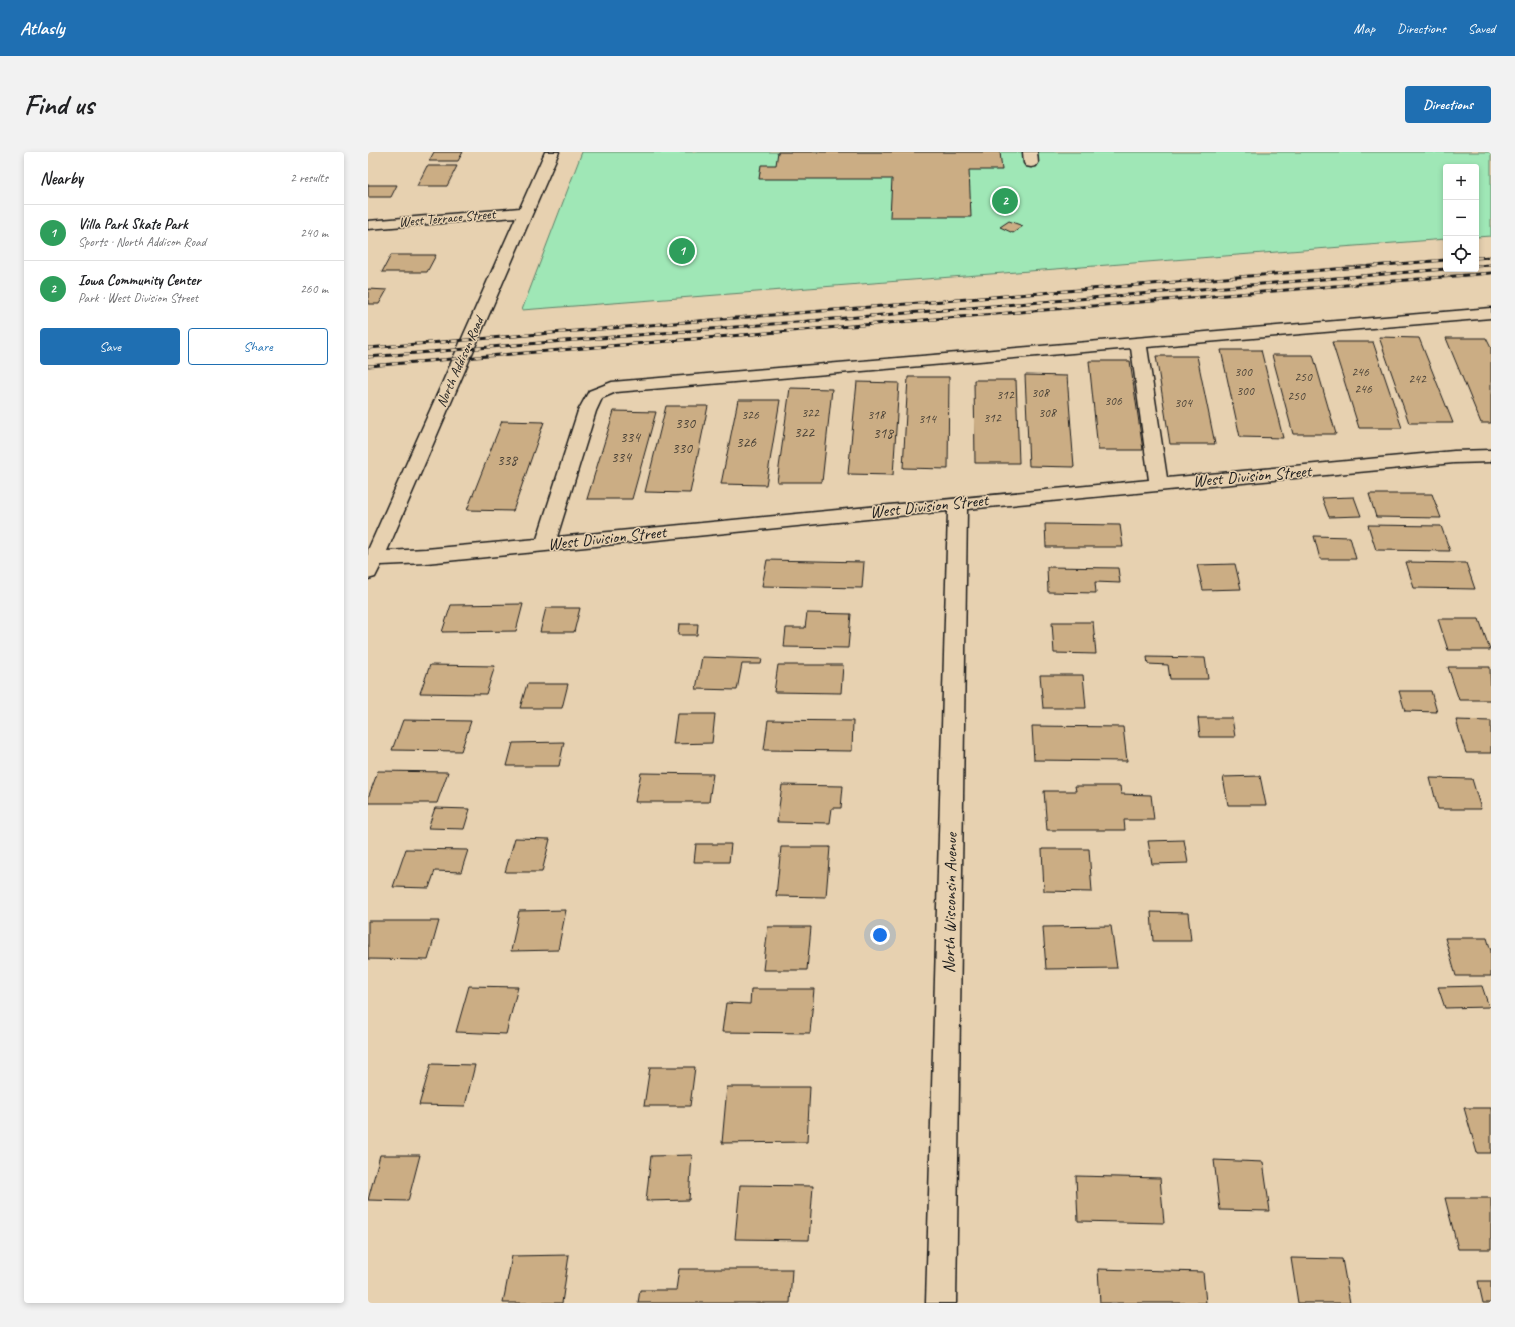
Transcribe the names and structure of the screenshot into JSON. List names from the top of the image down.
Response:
{
  "streets": {
    "street": [
      "West Terrace Street",
      "North Addison Road",
      "West Division Street",
      "North Wisconsin Avenue"
    ]
  },
  "crossings": [
    ["West Terrace Street", "North Addison Road"],
    ["North Addison Road", "West Division Street"],
    ["West Division Street", "North Wisconsin Avenue"]
  ],
  "house_numbers": [
    "300",
    "246",
    "250",
    "242",
    "246",
    "300",
    "308",
    "312",
    "250",
    "306",
    "304",
    "322",
    "308",
    "326",
    "318",
    "312",
    "314",
    "330",
    "322",
    "318",
    "334",
    "326",
    "330",
    "334",
    "338"
  ],
  "page": {
    "header": "Atlasly",
    "nav": ["Map", "Directions", "Saved"],
    "buttons": [
      "Directions",
      ["Save", "Share"]
    ],
    "title": "Find us",
    "heading": ["Nearby", "2 results"],
    "map_buttons": ["+", "−"],
    "pins": ["2", "1"],
    "list": [
      {
        "mark": "1",
        "name": "Villa Park Skate Park",
        "note": "Sports · North Addison Road",
        "value": "240 m"
      },
      {
        "mark": "2",
        "name": "Iowa Community Center",
        "note": "Park · West Division Street",
        "value": "260 m"
      }
    ]
  }
}
